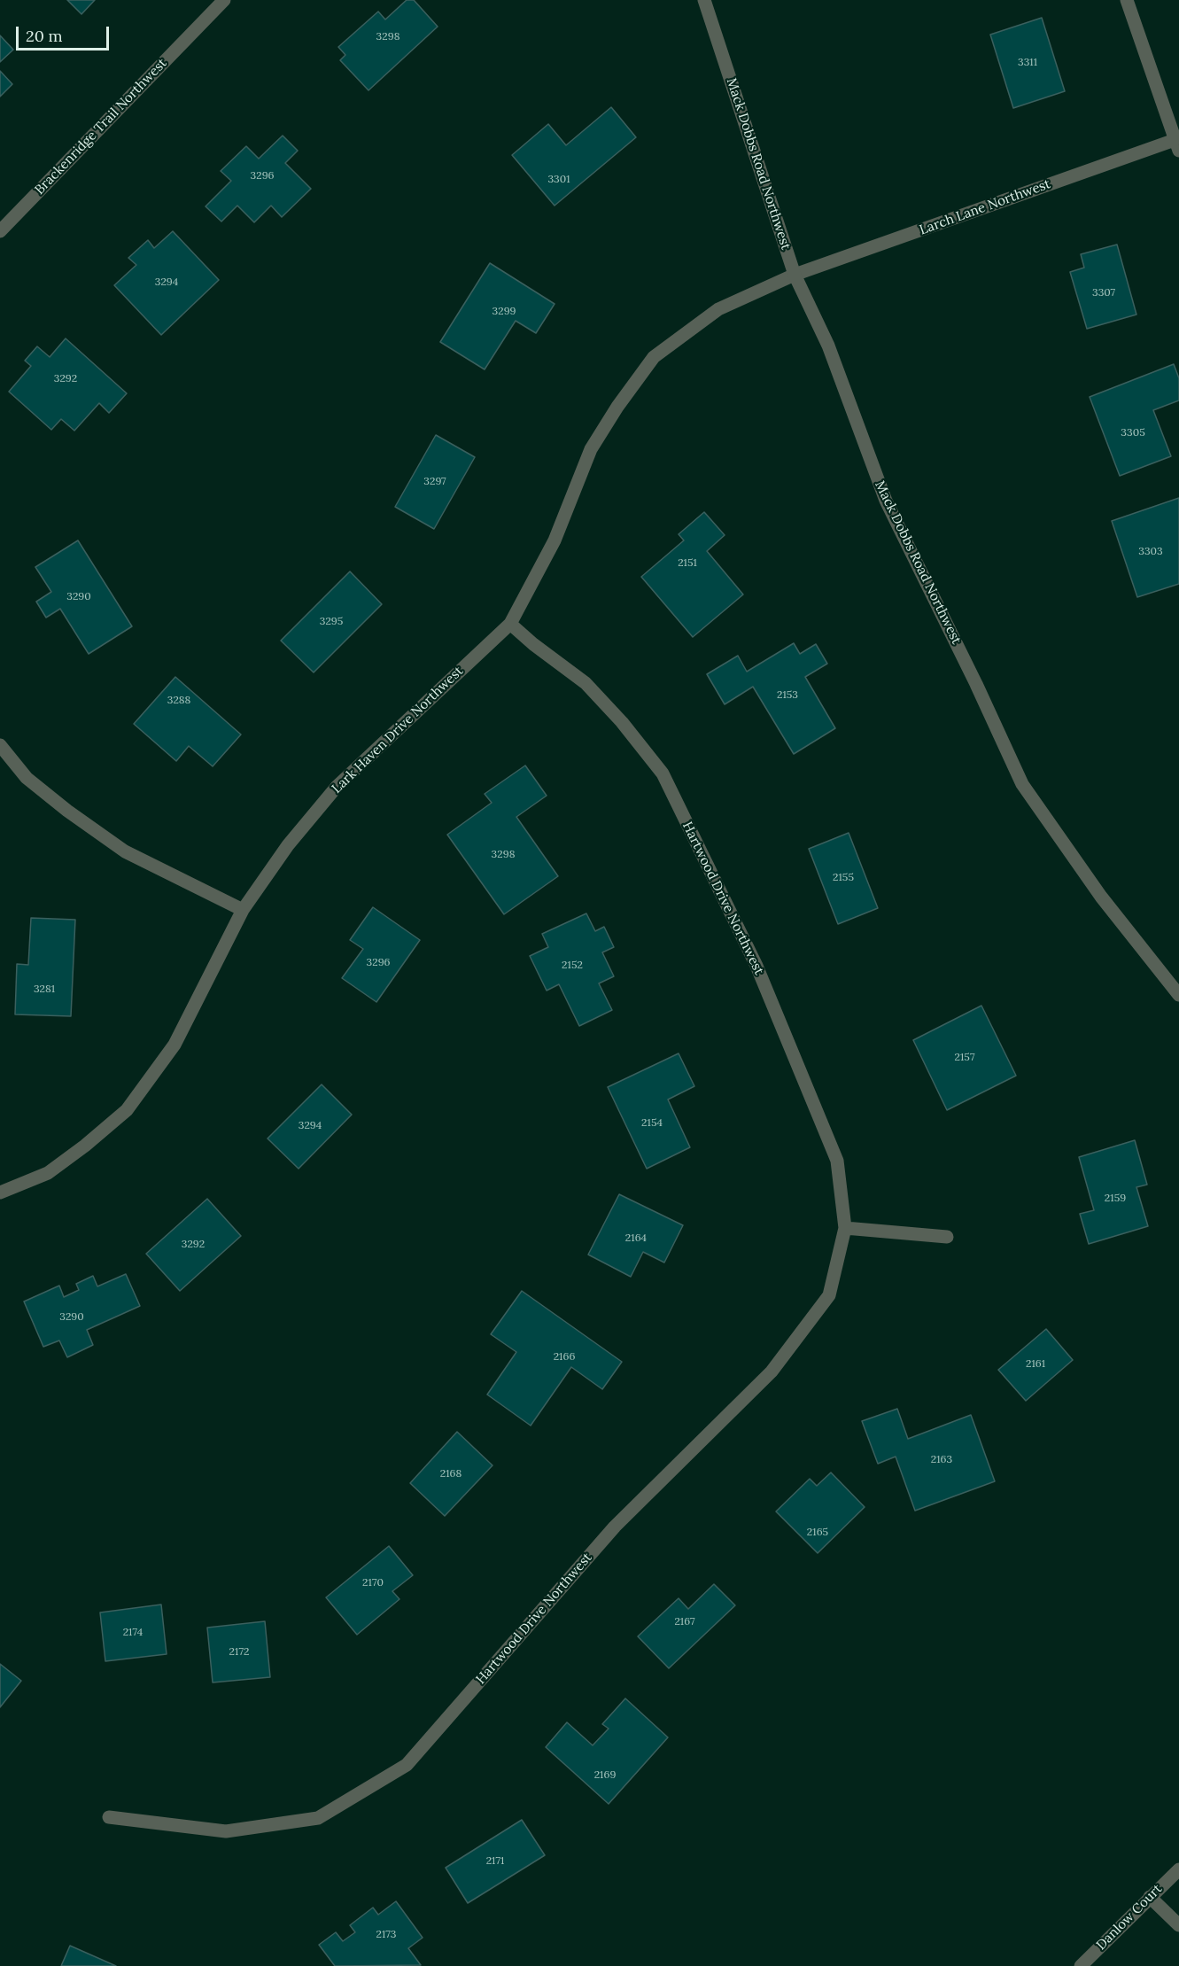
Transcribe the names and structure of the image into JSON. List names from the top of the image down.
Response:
{
  "streets": {
    "street": [
      "Brackenridge Trail Northwest",
      "Mack Dobbs Road Northwest",
      "Larch Lane Northwest",
      "Lark Haven Drive Northwest",
      "Hartwood Drive Northwest",
      "Danlow Court"
    ]
  },
  "crossings": [
    ["Mack Dobbs Road Northwest", "Larch Lane Northwest"],
    ["Mack Dobbs Road Northwest", "Lark Haven Drive Northwest"],
    ["Larch Lane Northwest", "Lark Haven Drive Northwest"],
    ["Lark Haven Drive Northwest", "Hartwood Drive Northwest"]
  ],
  "house_numbers": [
    "3298",
    "3311",
    "3296",
    "3301",
    "3294",
    "3307",
    "3299",
    "3292",
    "3305",
    "3297",
    "3303",
    "2151",
    "3290",
    "3295",
    "2153",
    "3288",
    "3298",
    "2155",
    "3296",
    "2152",
    "3281",
    "2157",
    "2154",
    "3294",
    "2159",
    "2164",
    "3292",
    "3290",
    "2166",
    "2161",
    "2163",
    "2168",
    "2165",
    "2170",
    "2167",
    "2174",
    "2172",
    "2169",
    "2171",
    "2173"
  ],
  "scale_bar": "20 m"
}
